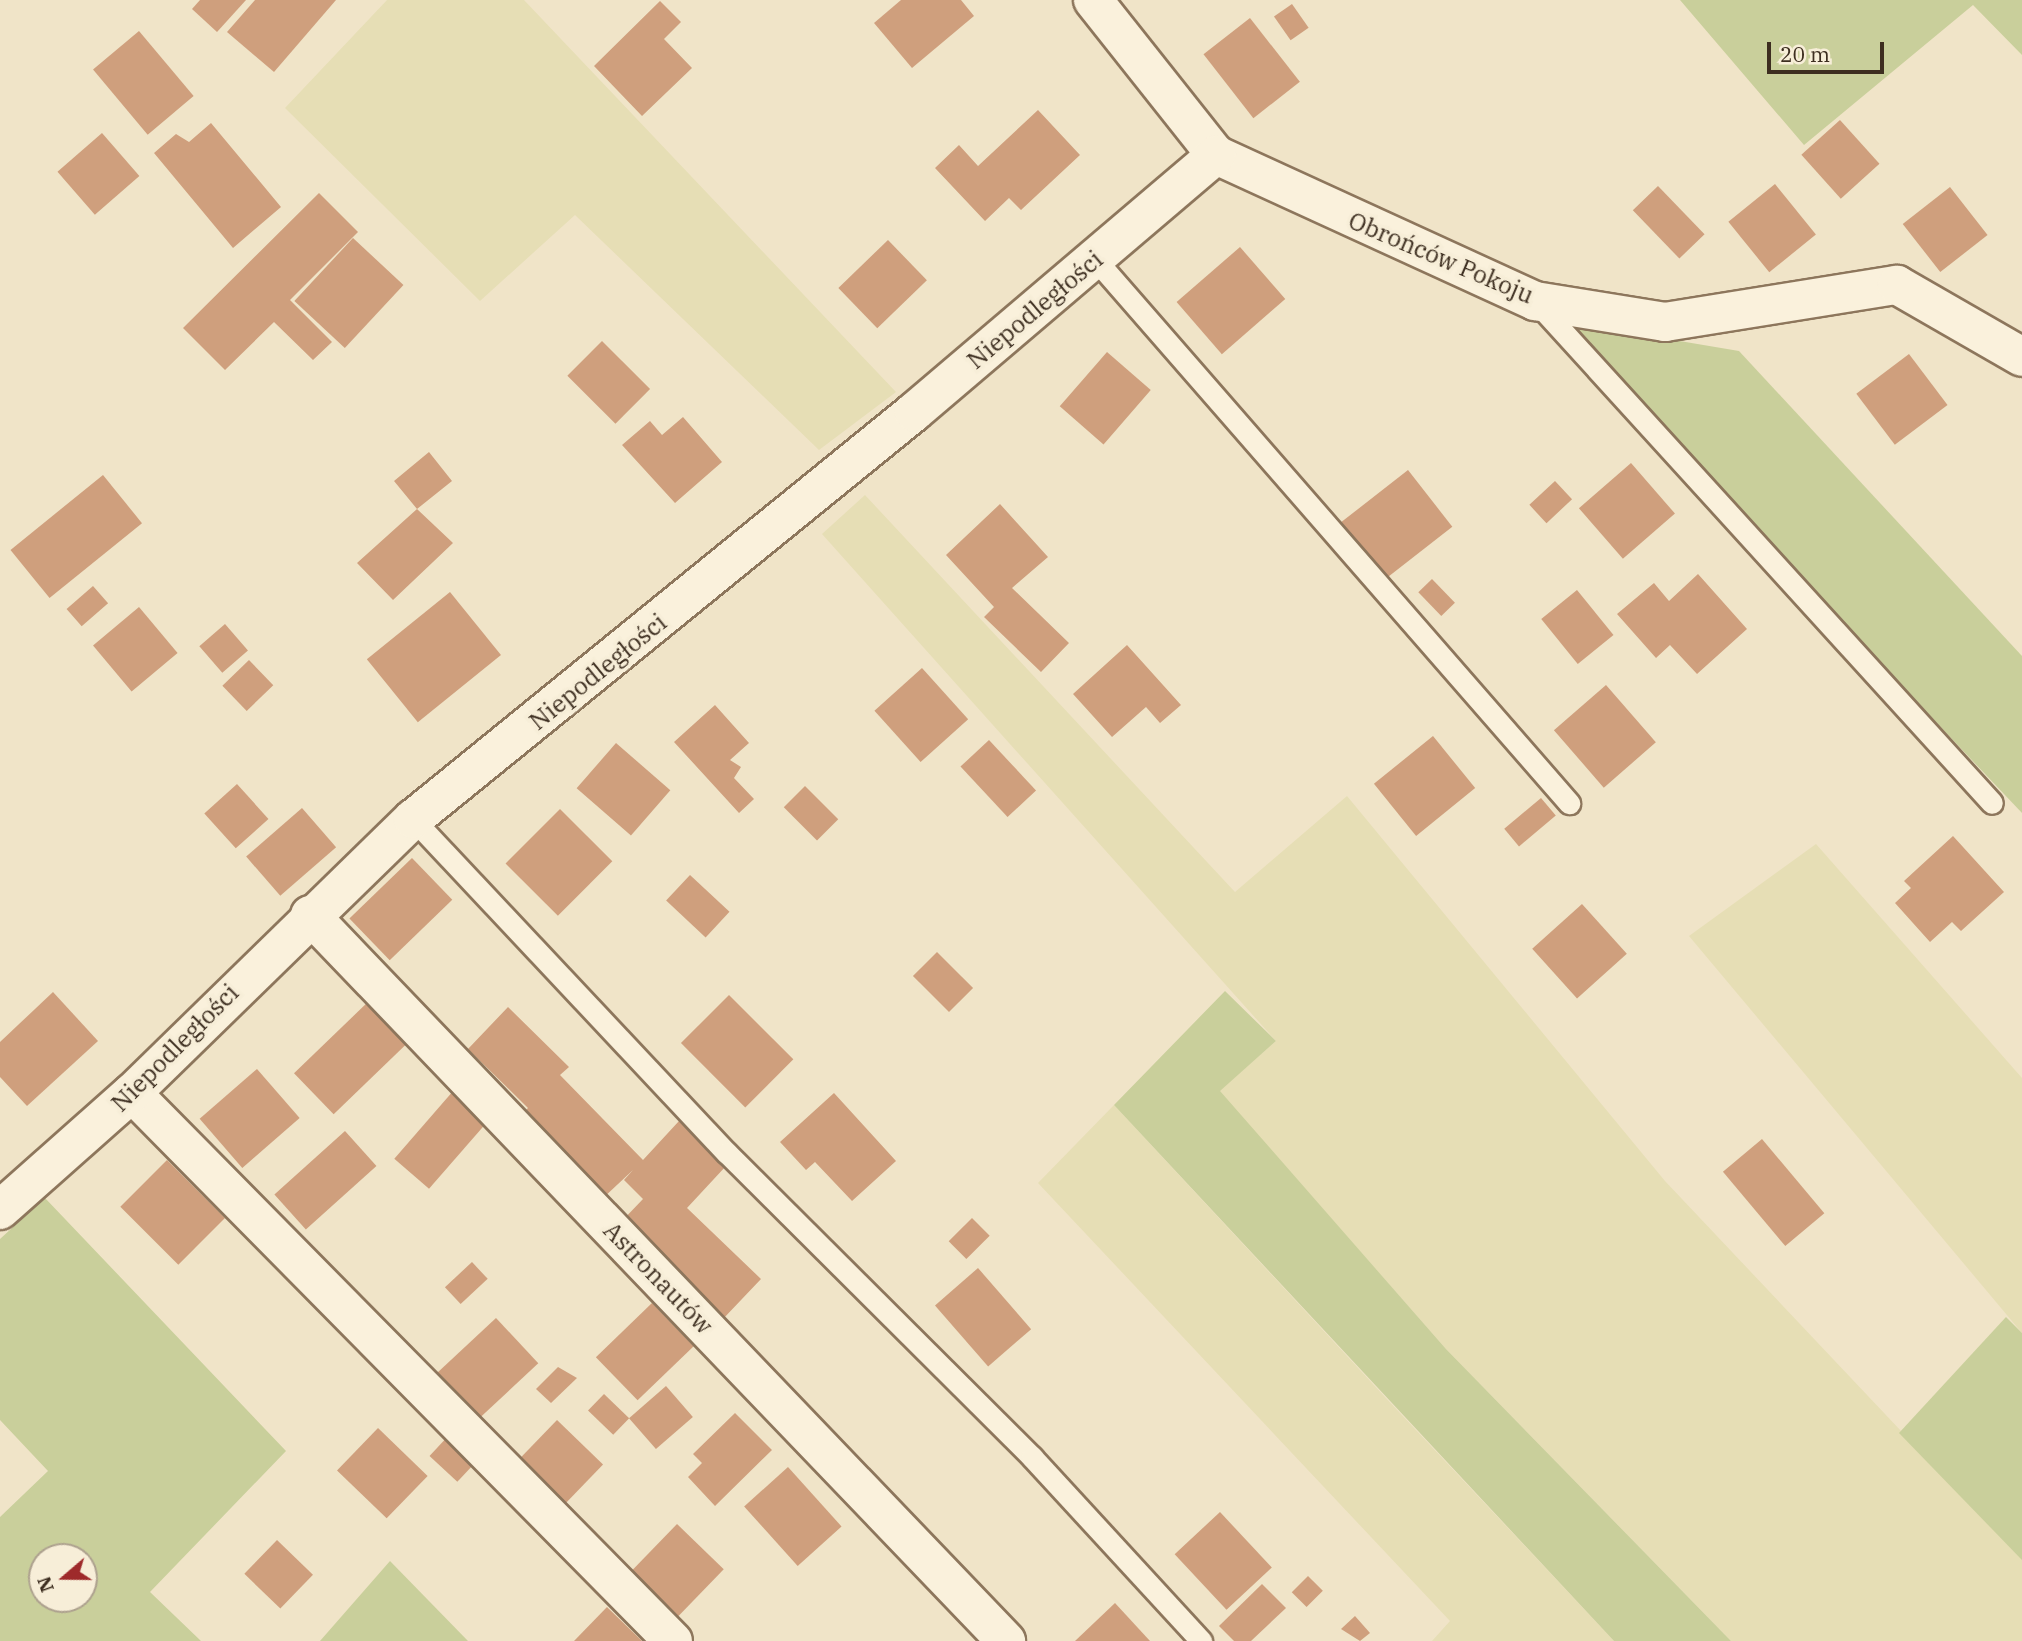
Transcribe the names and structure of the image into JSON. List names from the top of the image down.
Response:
{
  "streets": {
    "street": ["Obrońców Pokoju", "Niepodległości", "Astronautów"]
  },
  "crossings": [
    ["Obrońców Pokoju", "Niepodległości"],
    ["Niepodległości", "Astronautów"]
  ],
  "scale_bar": "20 m",
  "north": "left"
}
